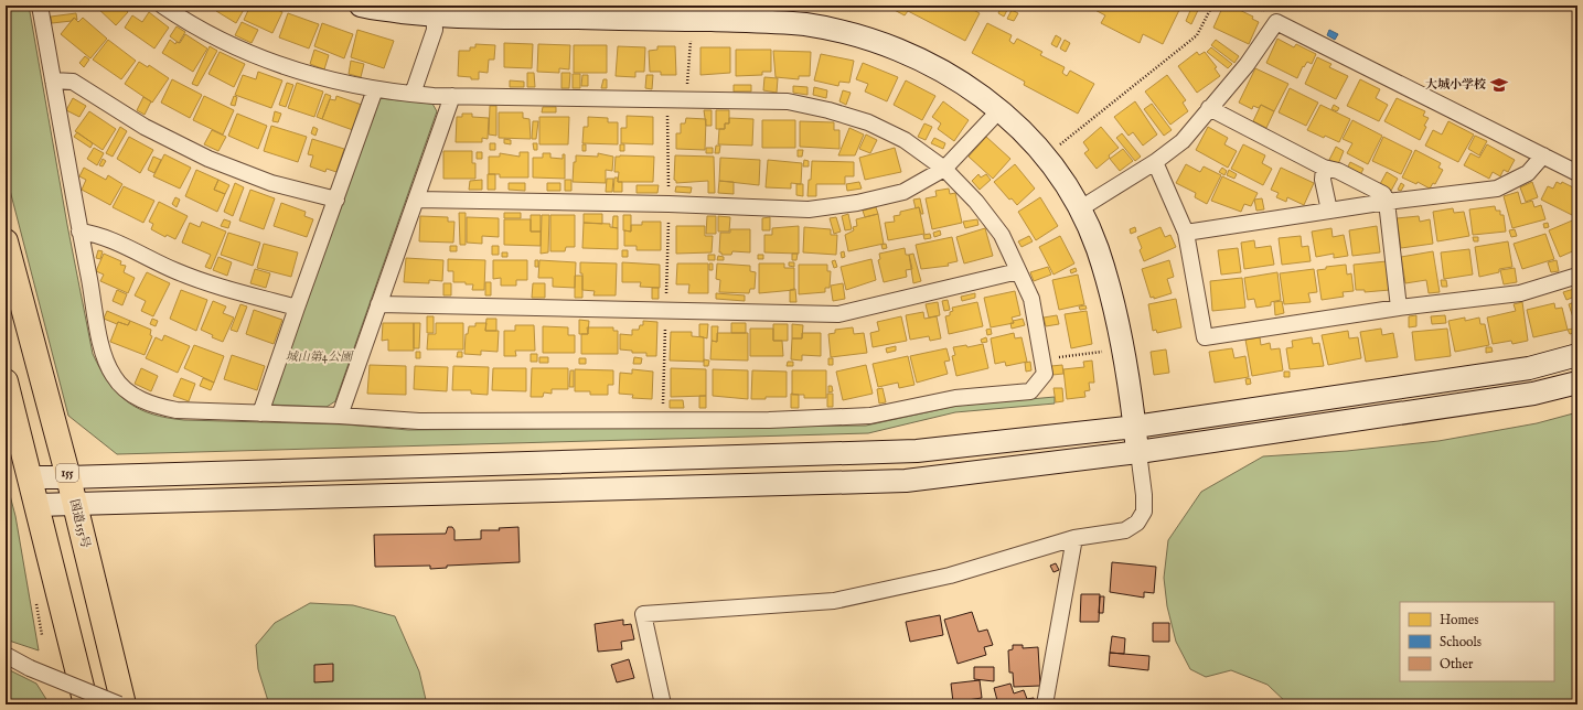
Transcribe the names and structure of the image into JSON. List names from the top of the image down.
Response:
{
  "streets": {
    "highway": ["155", "国道155号"]
  },
  "parks": ["城山第4公園"],
  "places": {
    "school or university": ["大城小学校"]
  },
  "legend": ["Homes", "Schools", "Other"]
}
